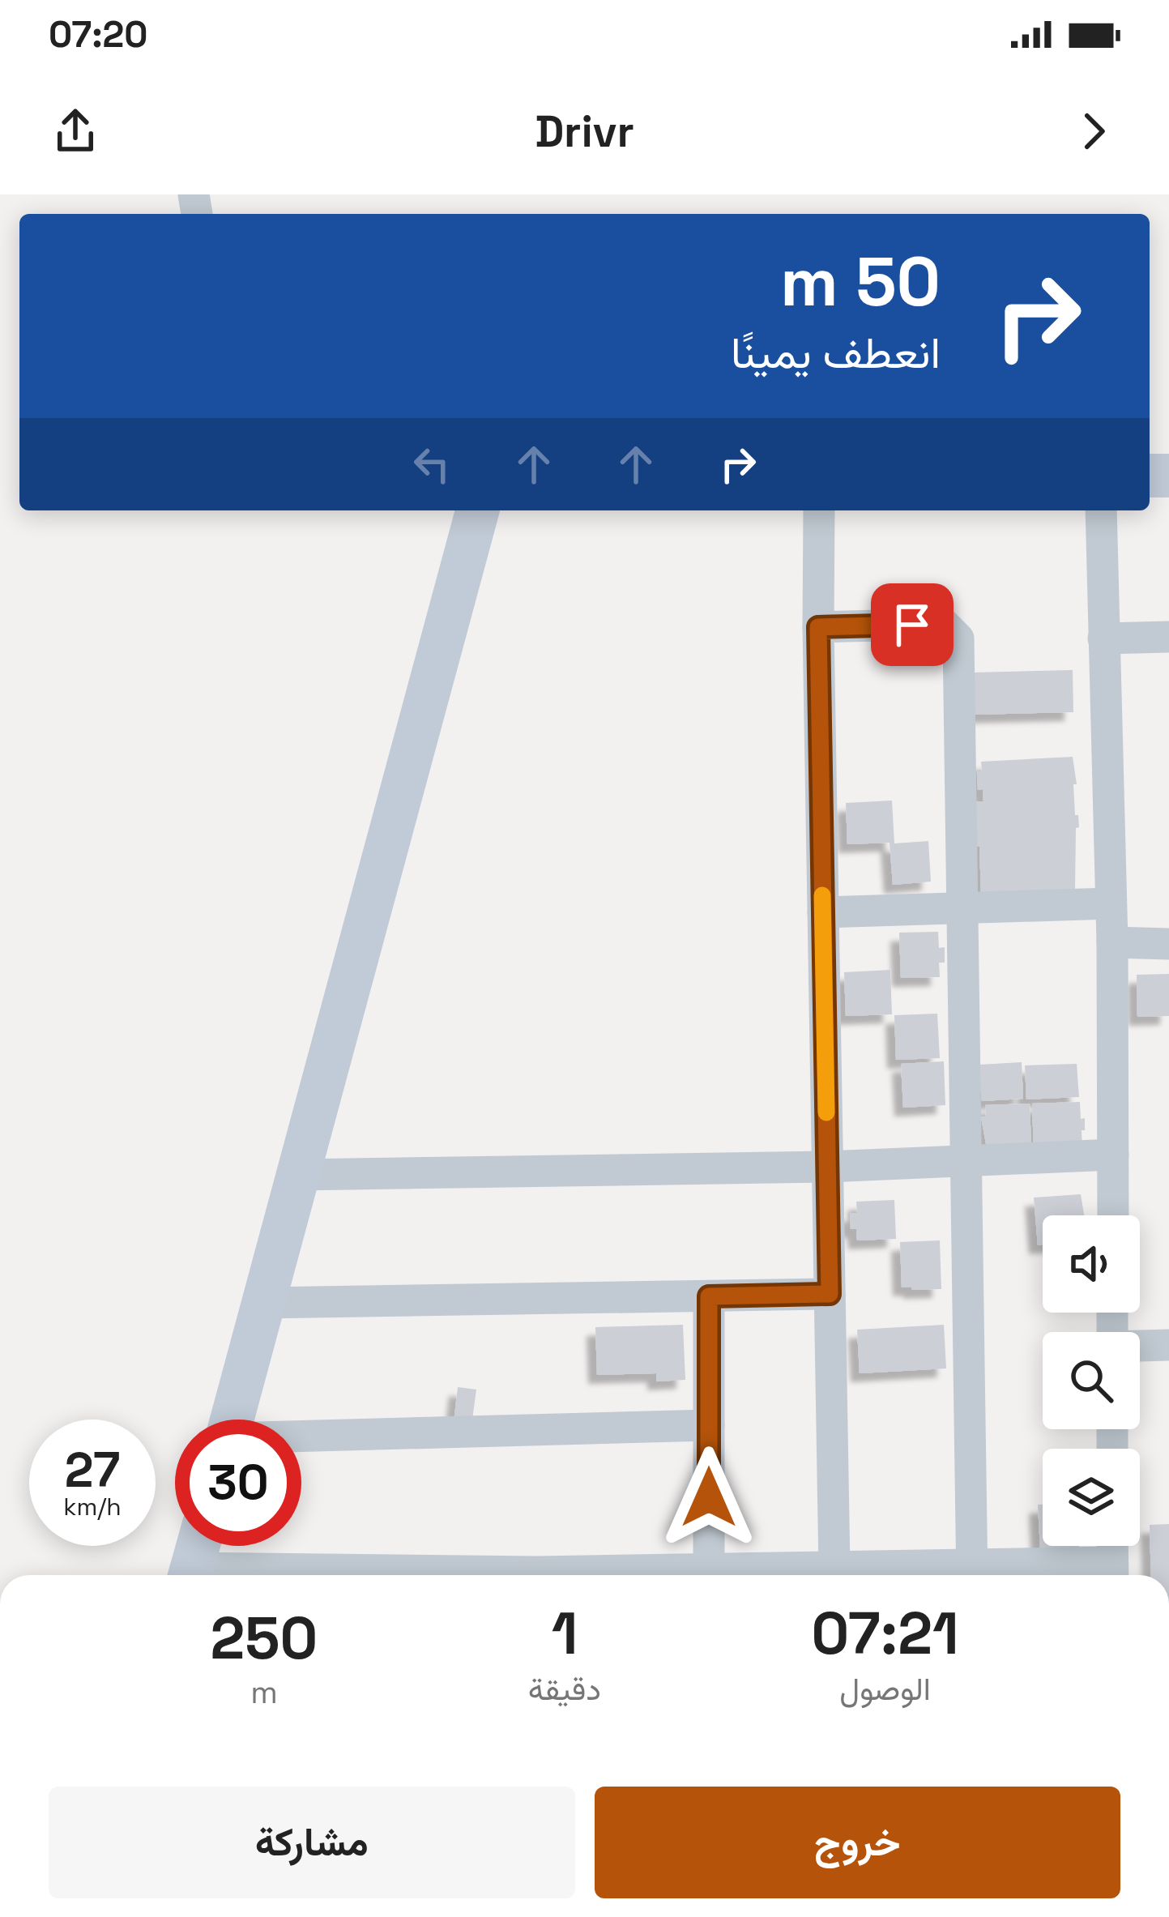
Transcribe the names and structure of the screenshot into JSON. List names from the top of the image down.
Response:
{
  "page": {
    "status": "07:20",
    "header": "Drivr",
    "turn": ["50 m", "انعطف يمينًا"],
    "speed": "27 km/h",
    "limit": "30",
    "eta": [
      "07:21",
      "الوصول",
      "1",
      "دقيقة",
      "250",
      "m"
    ],
    "buttons": ["خروج", "مشاركة"]
  }
}
